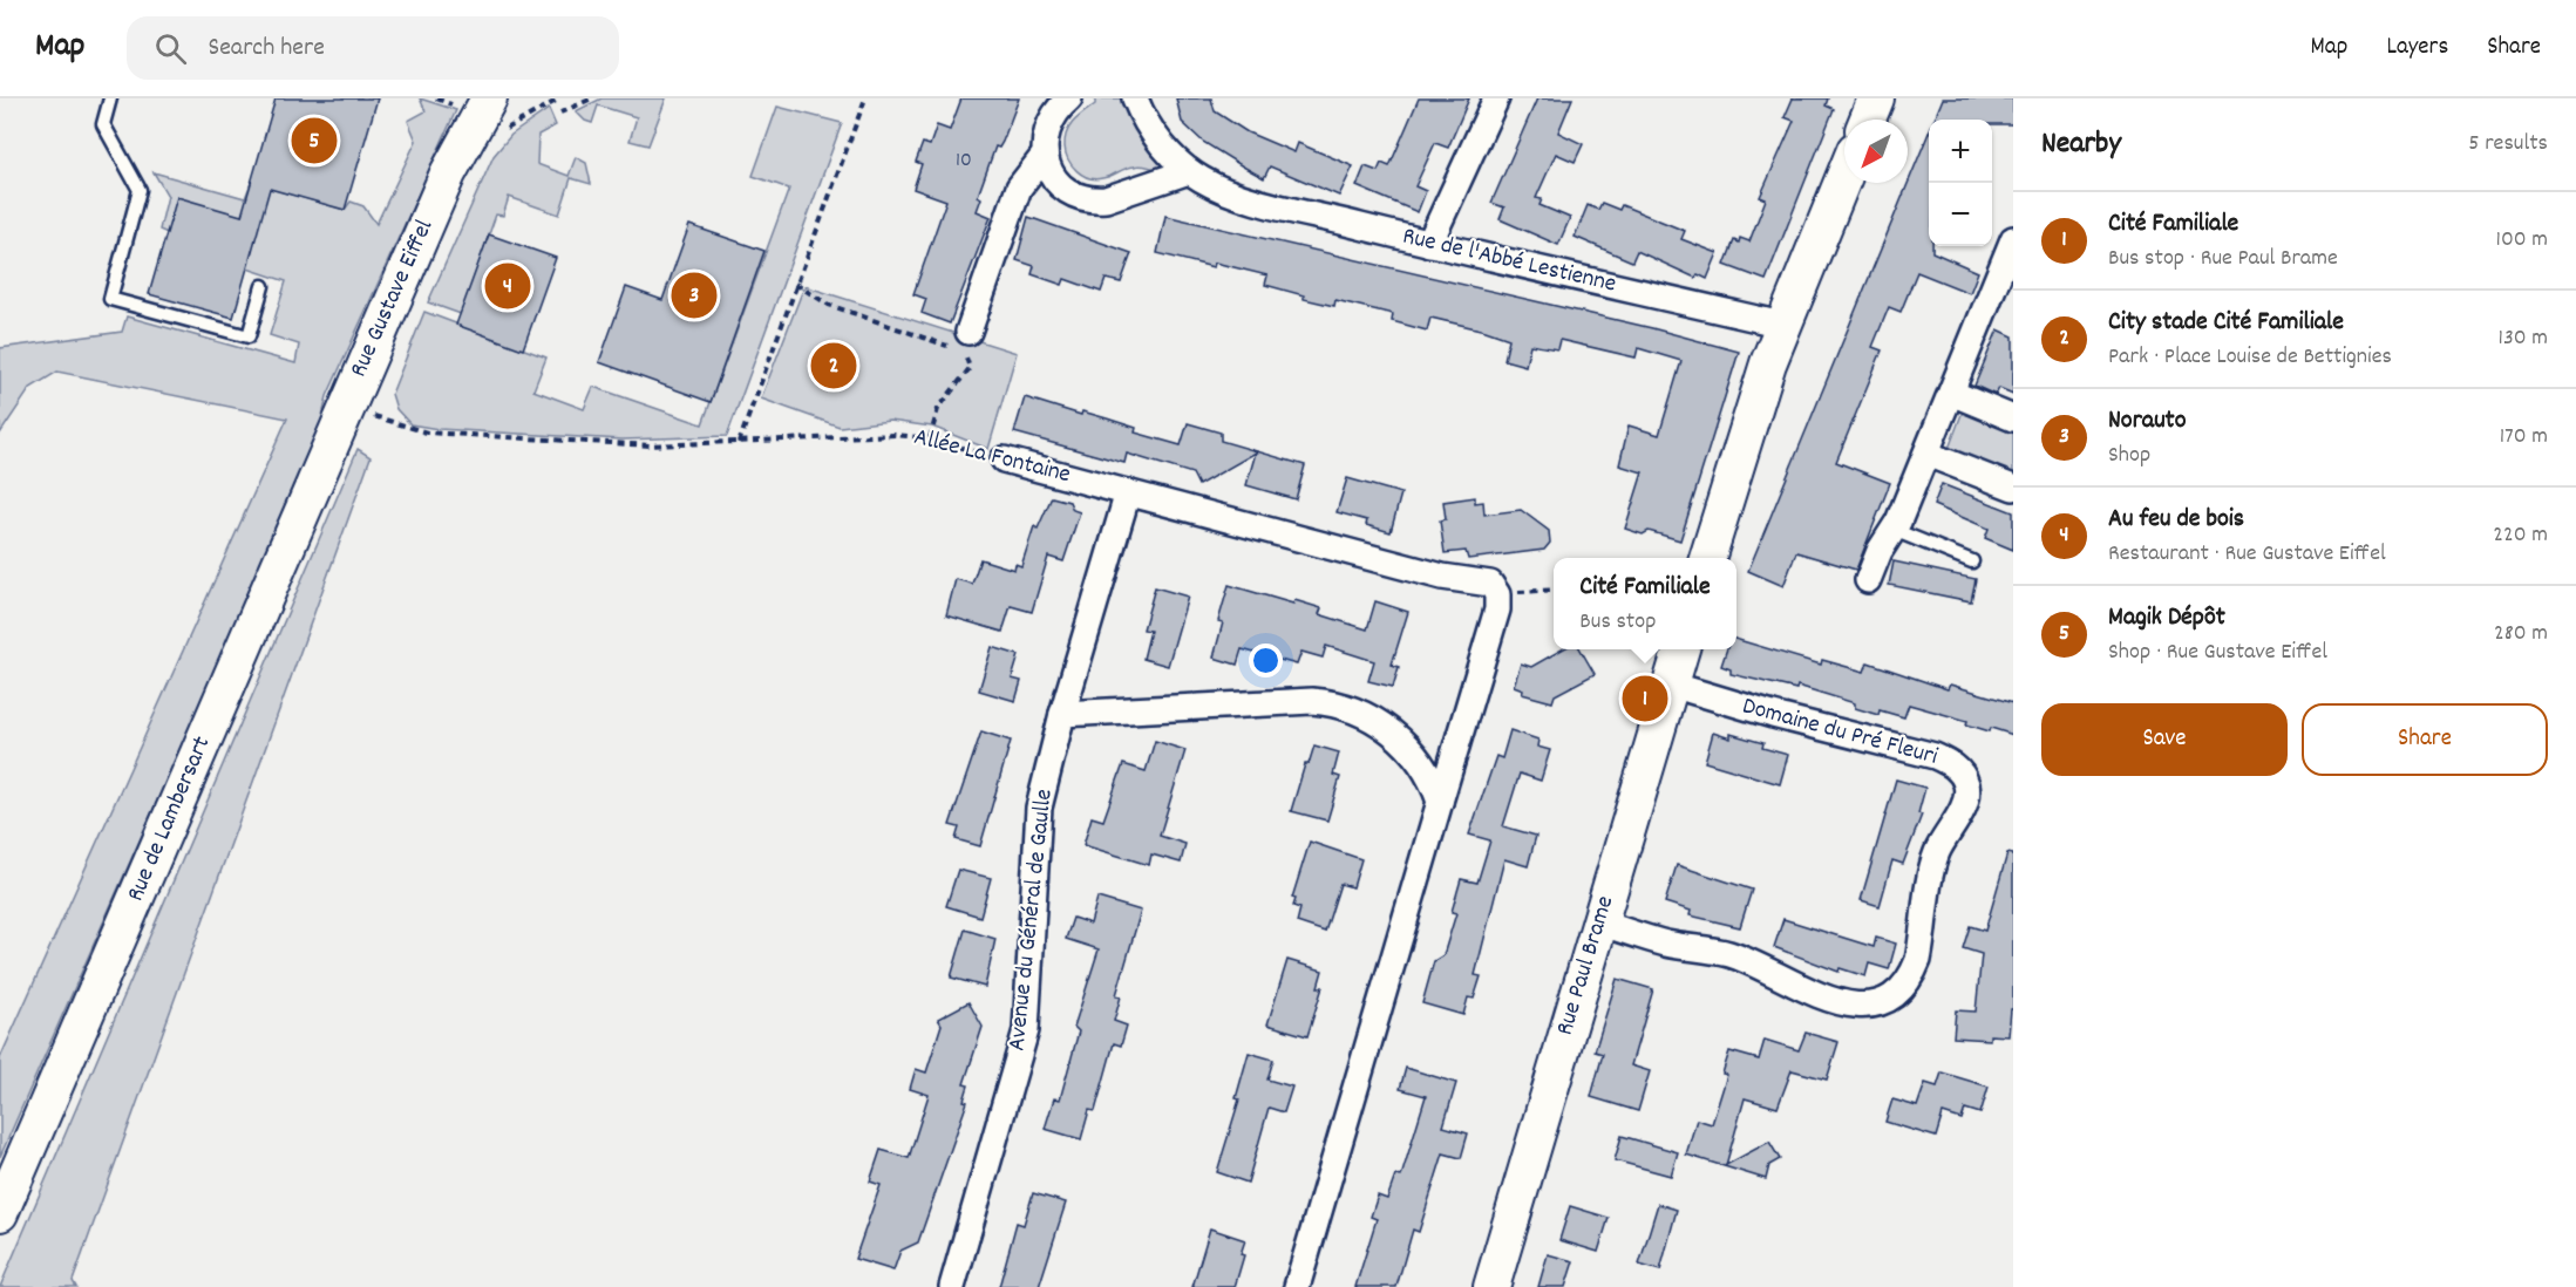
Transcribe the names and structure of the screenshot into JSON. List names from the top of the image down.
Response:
{
  "streets": {
    "main road": ["Rue Gustave Eiffel", "Rue de Lambersart", "Rue Paul Brame"],
    "street": [
      "Rue de l'Abbé Lestienne",
      "Allée La Fontaine",
      "Domaine du Pré Fleuri",
      "Avenue du Général de Gaulle"
    ]
  },
  "crossings": [
    ["Rue Gustave Eiffel", "Allée La Fontaine"],
    ["Rue Gustave Eiffel", "Rue de Lambersart"],
    ["Allée La Fontaine", "Rue de Lambersart"],
    ["Allée La Fontaine", "Avenue du Général de Gaulle"],
    ["Domaine du Pré Fleuri", "Rue Paul Brame"]
  ],
  "house_numbers": ["10"],
  "north": "bottom left",
  "page": {
    "header": "Map",
    "search": "Search here",
    "nav": ["Map", "Layers", "Share"],
    "heading": ["Nearby", "5 results"],
    "pins": [
      "5",
      "4",
      "3",
      "2",
      "1"
    ],
    "map_buttons": ["+", "−"],
    "list": [
      {
        "mark": "1",
        "name": "Cité Familiale",
        "note": "Bus stop · Rue Paul Brame",
        "value": "100 m"
      },
      {
        "mark": "2",
        "name": "City stade Cité Familiale",
        "note": "Park · Place Louise de Bettignies",
        "value": "130 m"
      },
      {
        "mark": "3",
        "name": "Norauto",
        "note": "Shop",
        "value": "170 m"
      },
      {
        "mark": "4",
        "name": "Au feu de bois",
        "note": "Restaurant · Rue Gustave Eiffel",
        "value": "220 m"
      },
      {
        "mark": "5",
        "name": "Magik Dépôt",
        "note": "Shop · Rue Gustave Eiffel",
        "value": "280 m"
      }
    ],
    "popup": ["Cité Familiale", "Bus stop"],
    "buttons": ["Save", "Share"]
  }
}
